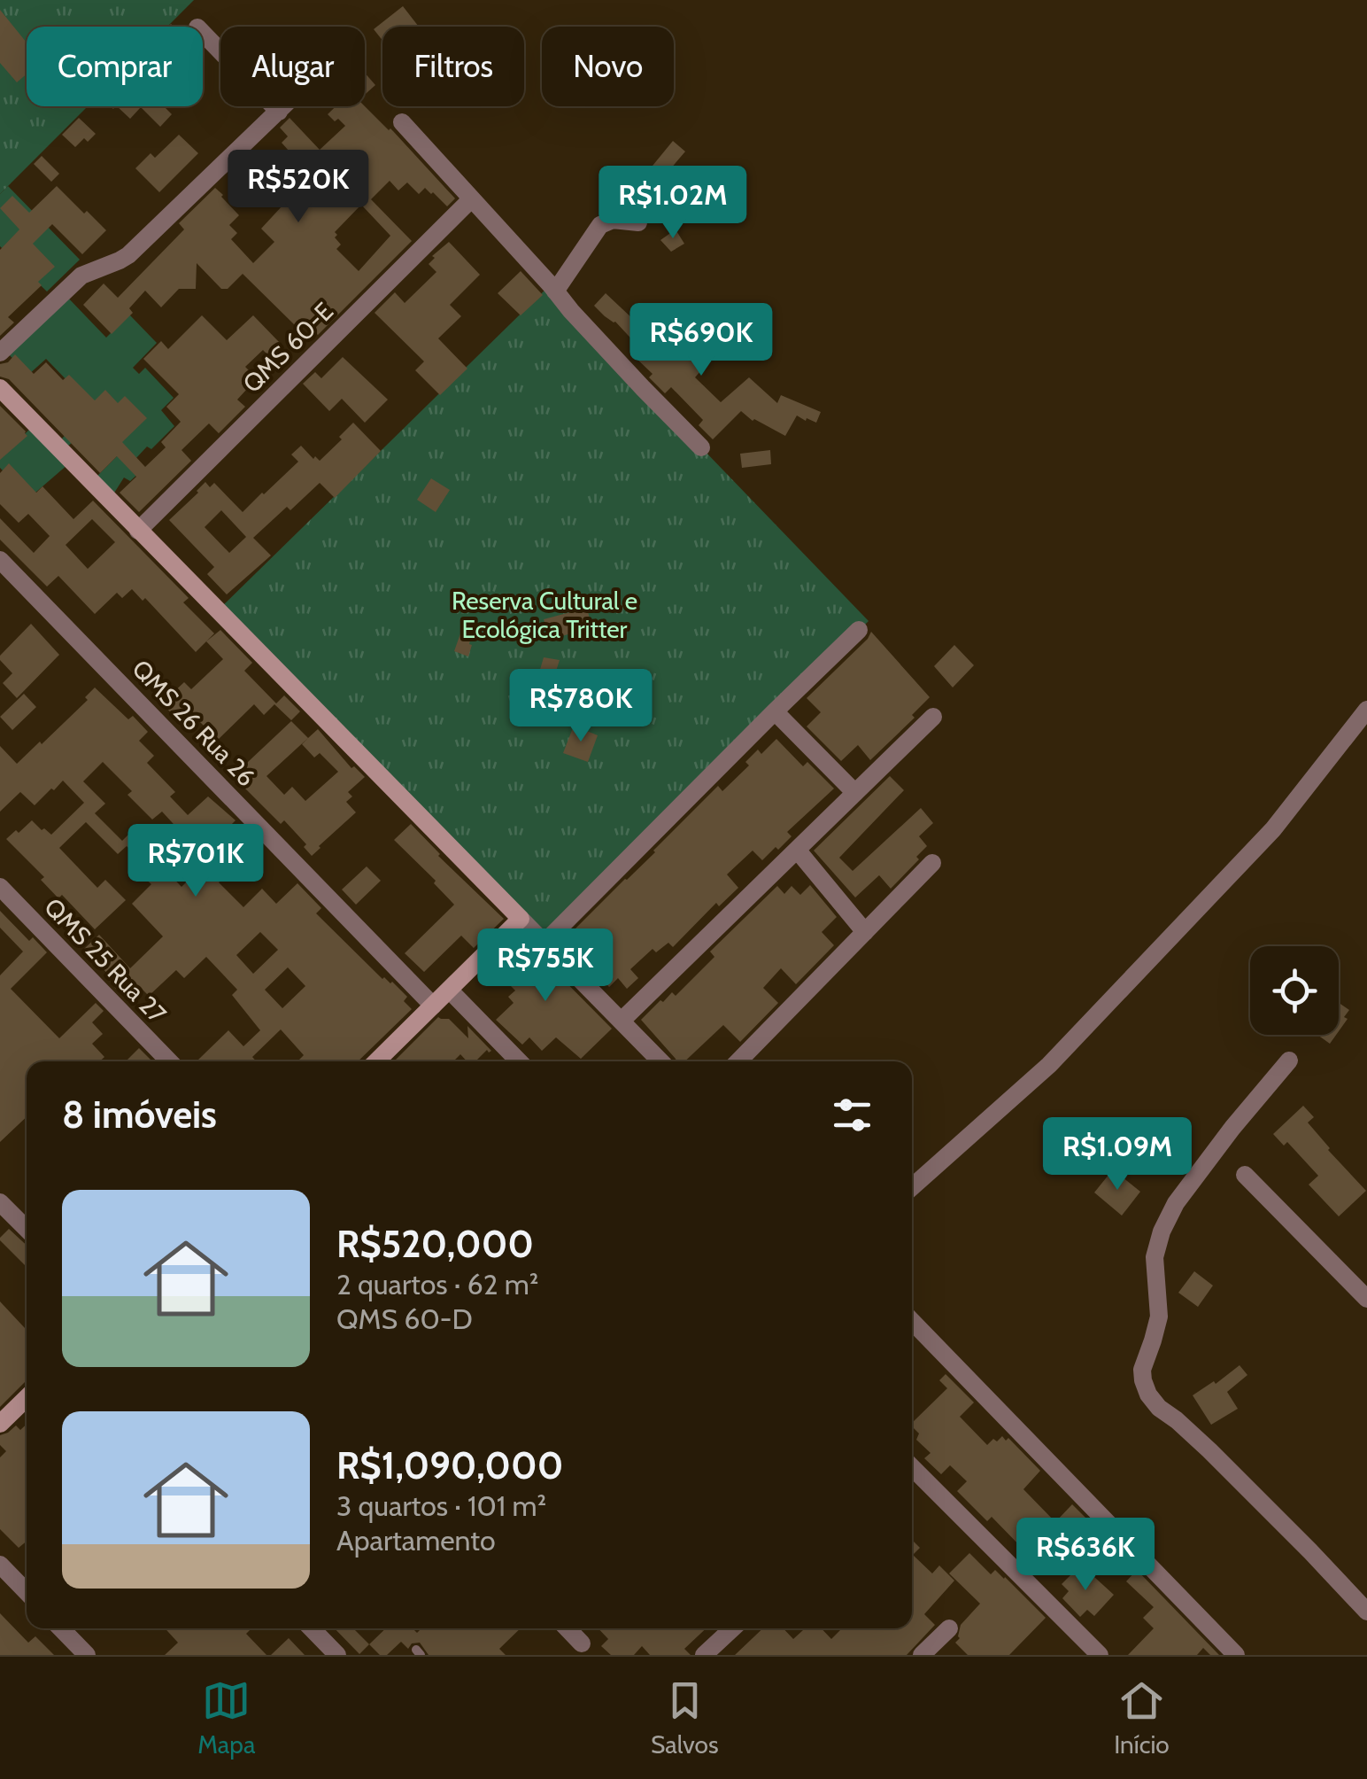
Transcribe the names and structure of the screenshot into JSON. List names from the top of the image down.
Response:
{
  "streets": {
    "street": ["QMS 60-E", "QMS 26 Rua 26", "QMS 25 Rua 27"]
  },
  "parks": ["Reserva Cultural e Ecológica Tritter"],
  "page": {
    "chip": [
      "Comprar",
      "Alugar",
      "Filtros",
      "Novo"
    ],
    "price": [
      "R$520K",
      "R$1.02M",
      "R$690K",
      "R$780K",
      "R$701K",
      "R$755K",
      "R$1.09M",
      "R$636K"
    ],
    "heading": "8 imóveis",
    "list": [
      {
        "name": "R$520,000",
        "note": "2 quartos · 62 m² · QMS 60-D"
      },
      {
        "name": "R$1,090,000",
        "note": "3 quartos · 101 m² · Apartamento"
      }
    ],
    "tabs": ["Mapa", "Salvos", "Início"]
  }
}
